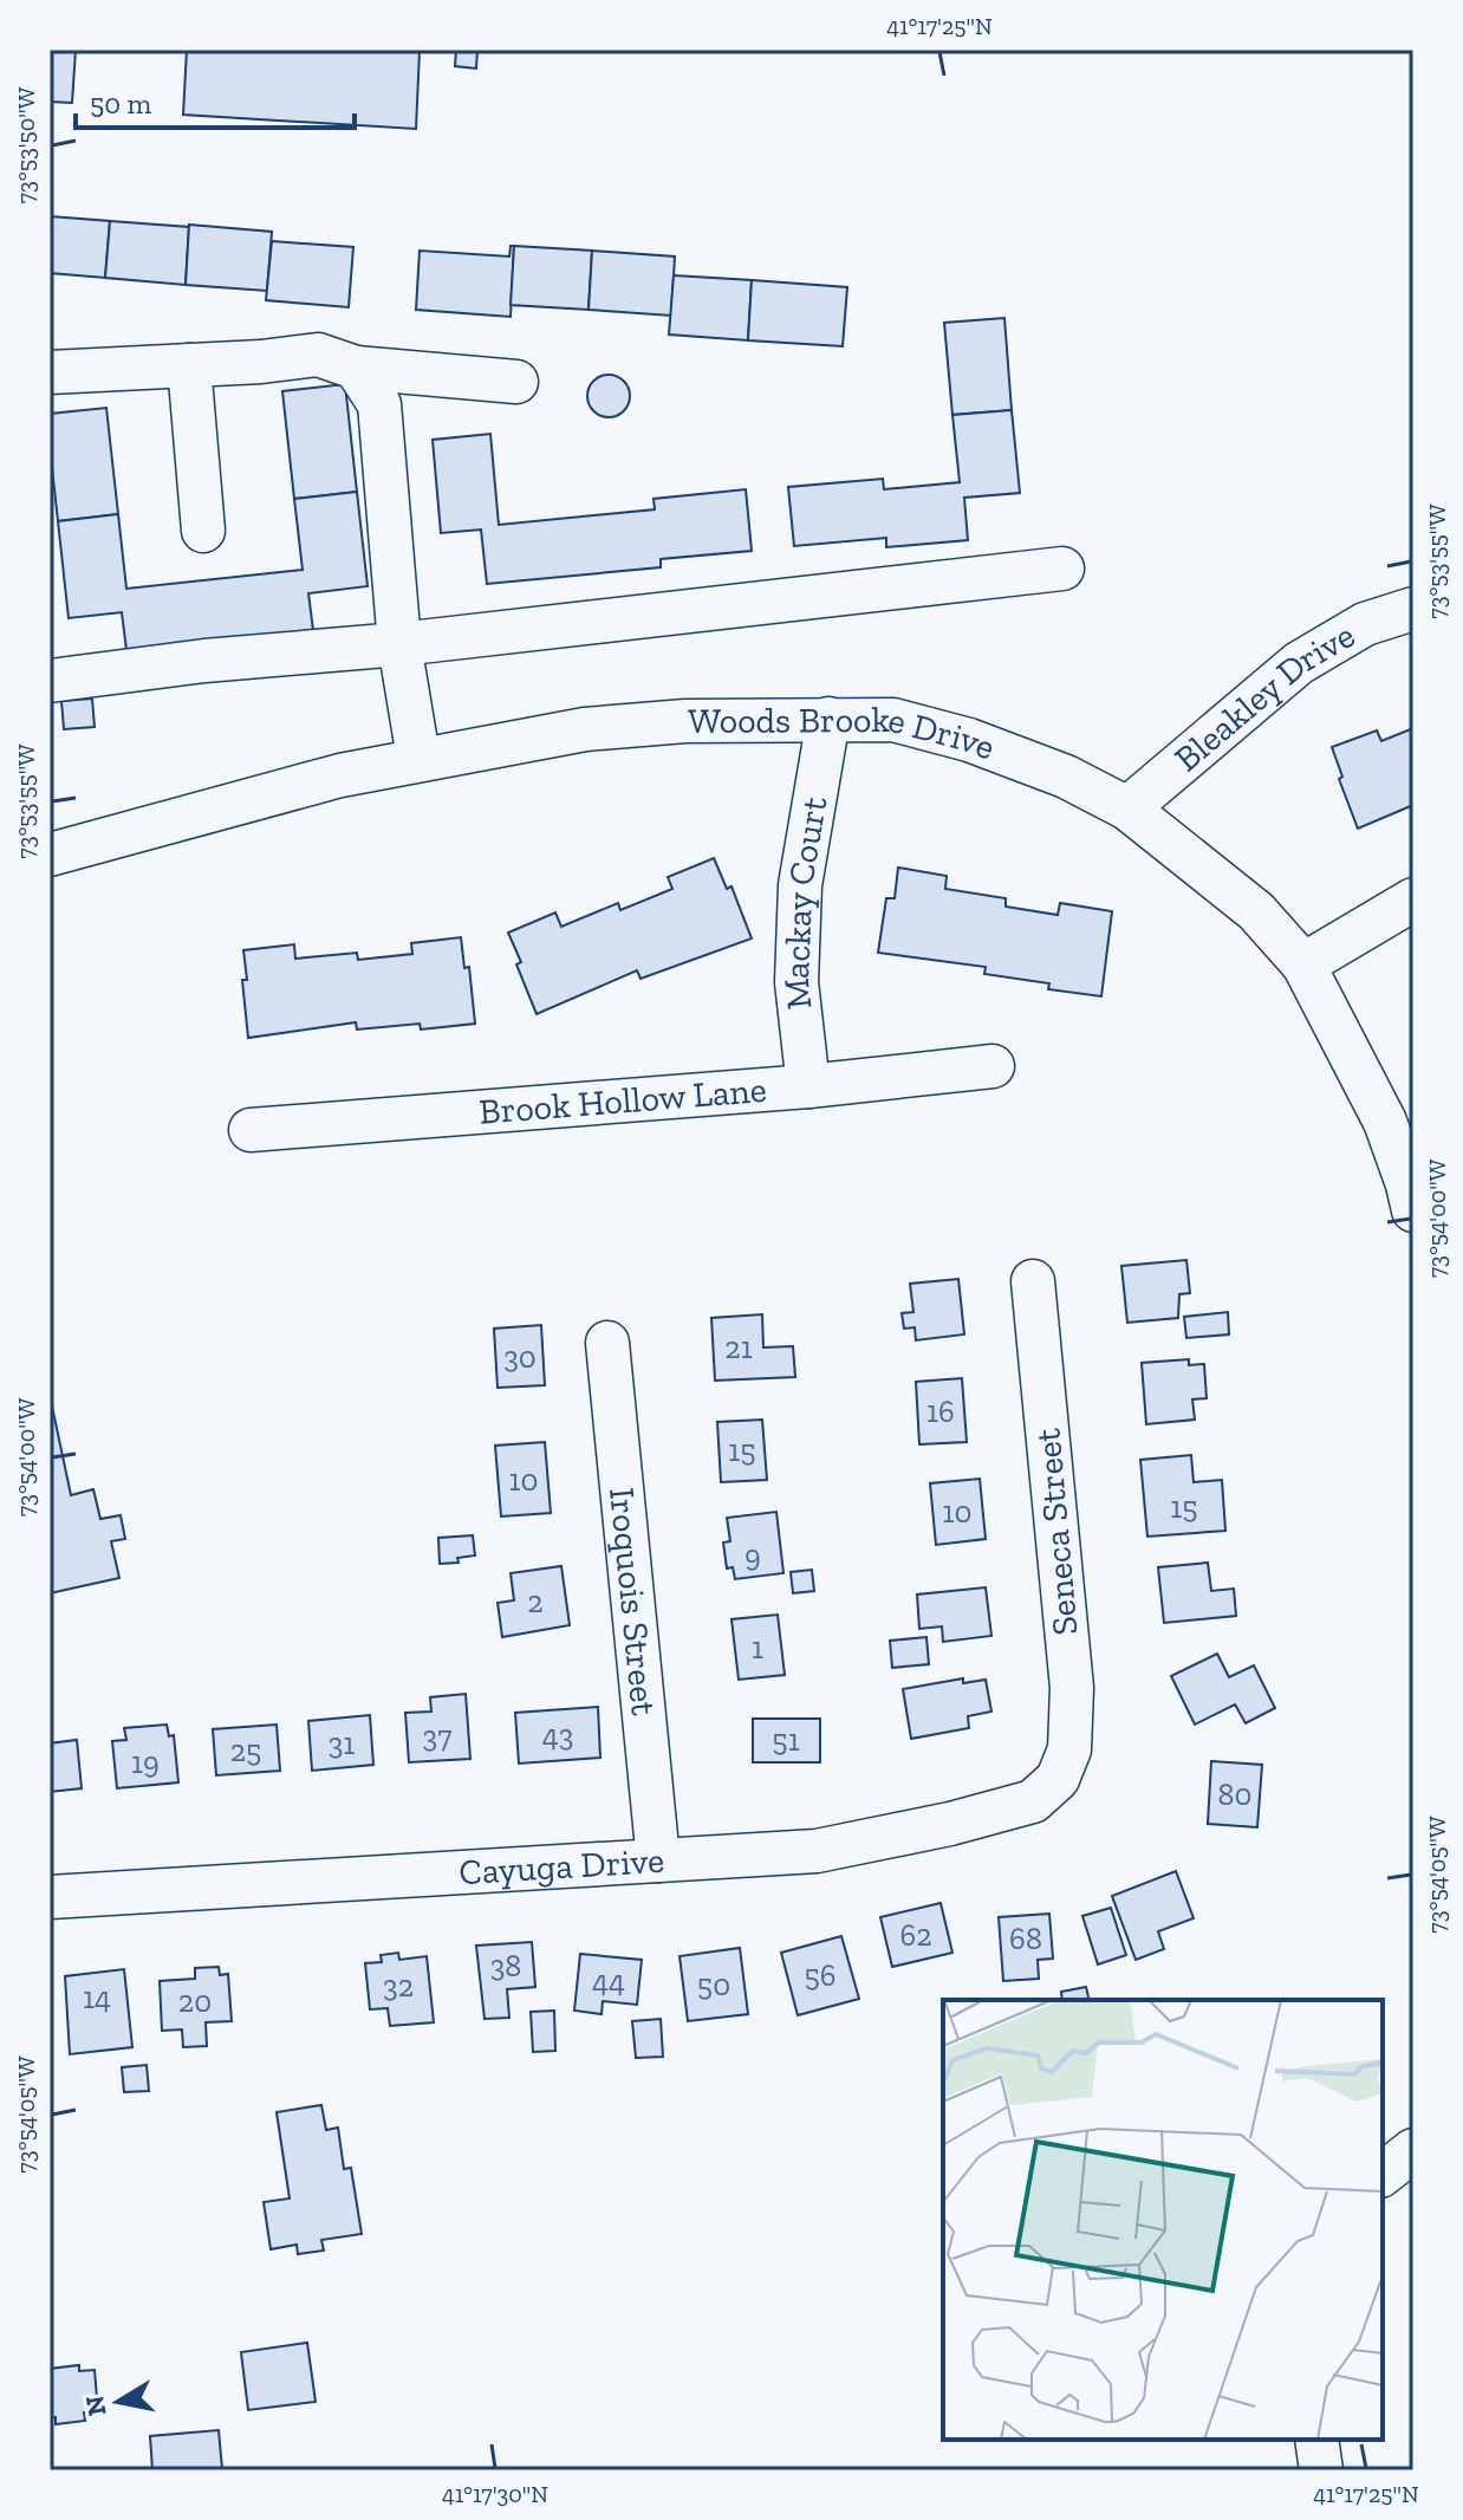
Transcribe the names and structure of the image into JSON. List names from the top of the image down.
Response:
{
  "streets": {
    "street": [
      "Bleakley Drive",
      "Woods Brooke Drive",
      "Mackay Court",
      "Brook Hollow Lane",
      "Seneca Street",
      "Iroquois Street",
      "Cayuga Drive"
    ]
  },
  "crossings": [
    ["Bleakley Drive", "Woods Brooke Drive"],
    ["Woods Brooke Drive", "Mackay Court"],
    ["Mackay Court", "Brook Hollow Lane"],
    ["Seneca Street", "Cayuga Drive"],
    ["Iroquois Street", "Cayuga Drive"]
  ],
  "house_numbers": [
    "21",
    "30",
    "16",
    "15",
    "10",
    "15",
    "10",
    "9",
    "2",
    "1",
    "43",
    "37",
    "51",
    "31",
    "25",
    "19",
    "80",
    "62",
    "68",
    "38",
    "56",
    "44",
    "50",
    "32",
    "14",
    "20"
  ],
  "scale_bar": "50 m",
  "north": "left",
  "coordinates": [
    "41°17'25\"N",
    "73°53'50\"W",
    "73°53'55\"W",
    "73°54'00\"W",
    "73°54'05\"W",
    "41°17'30\"N"
  ]
}
